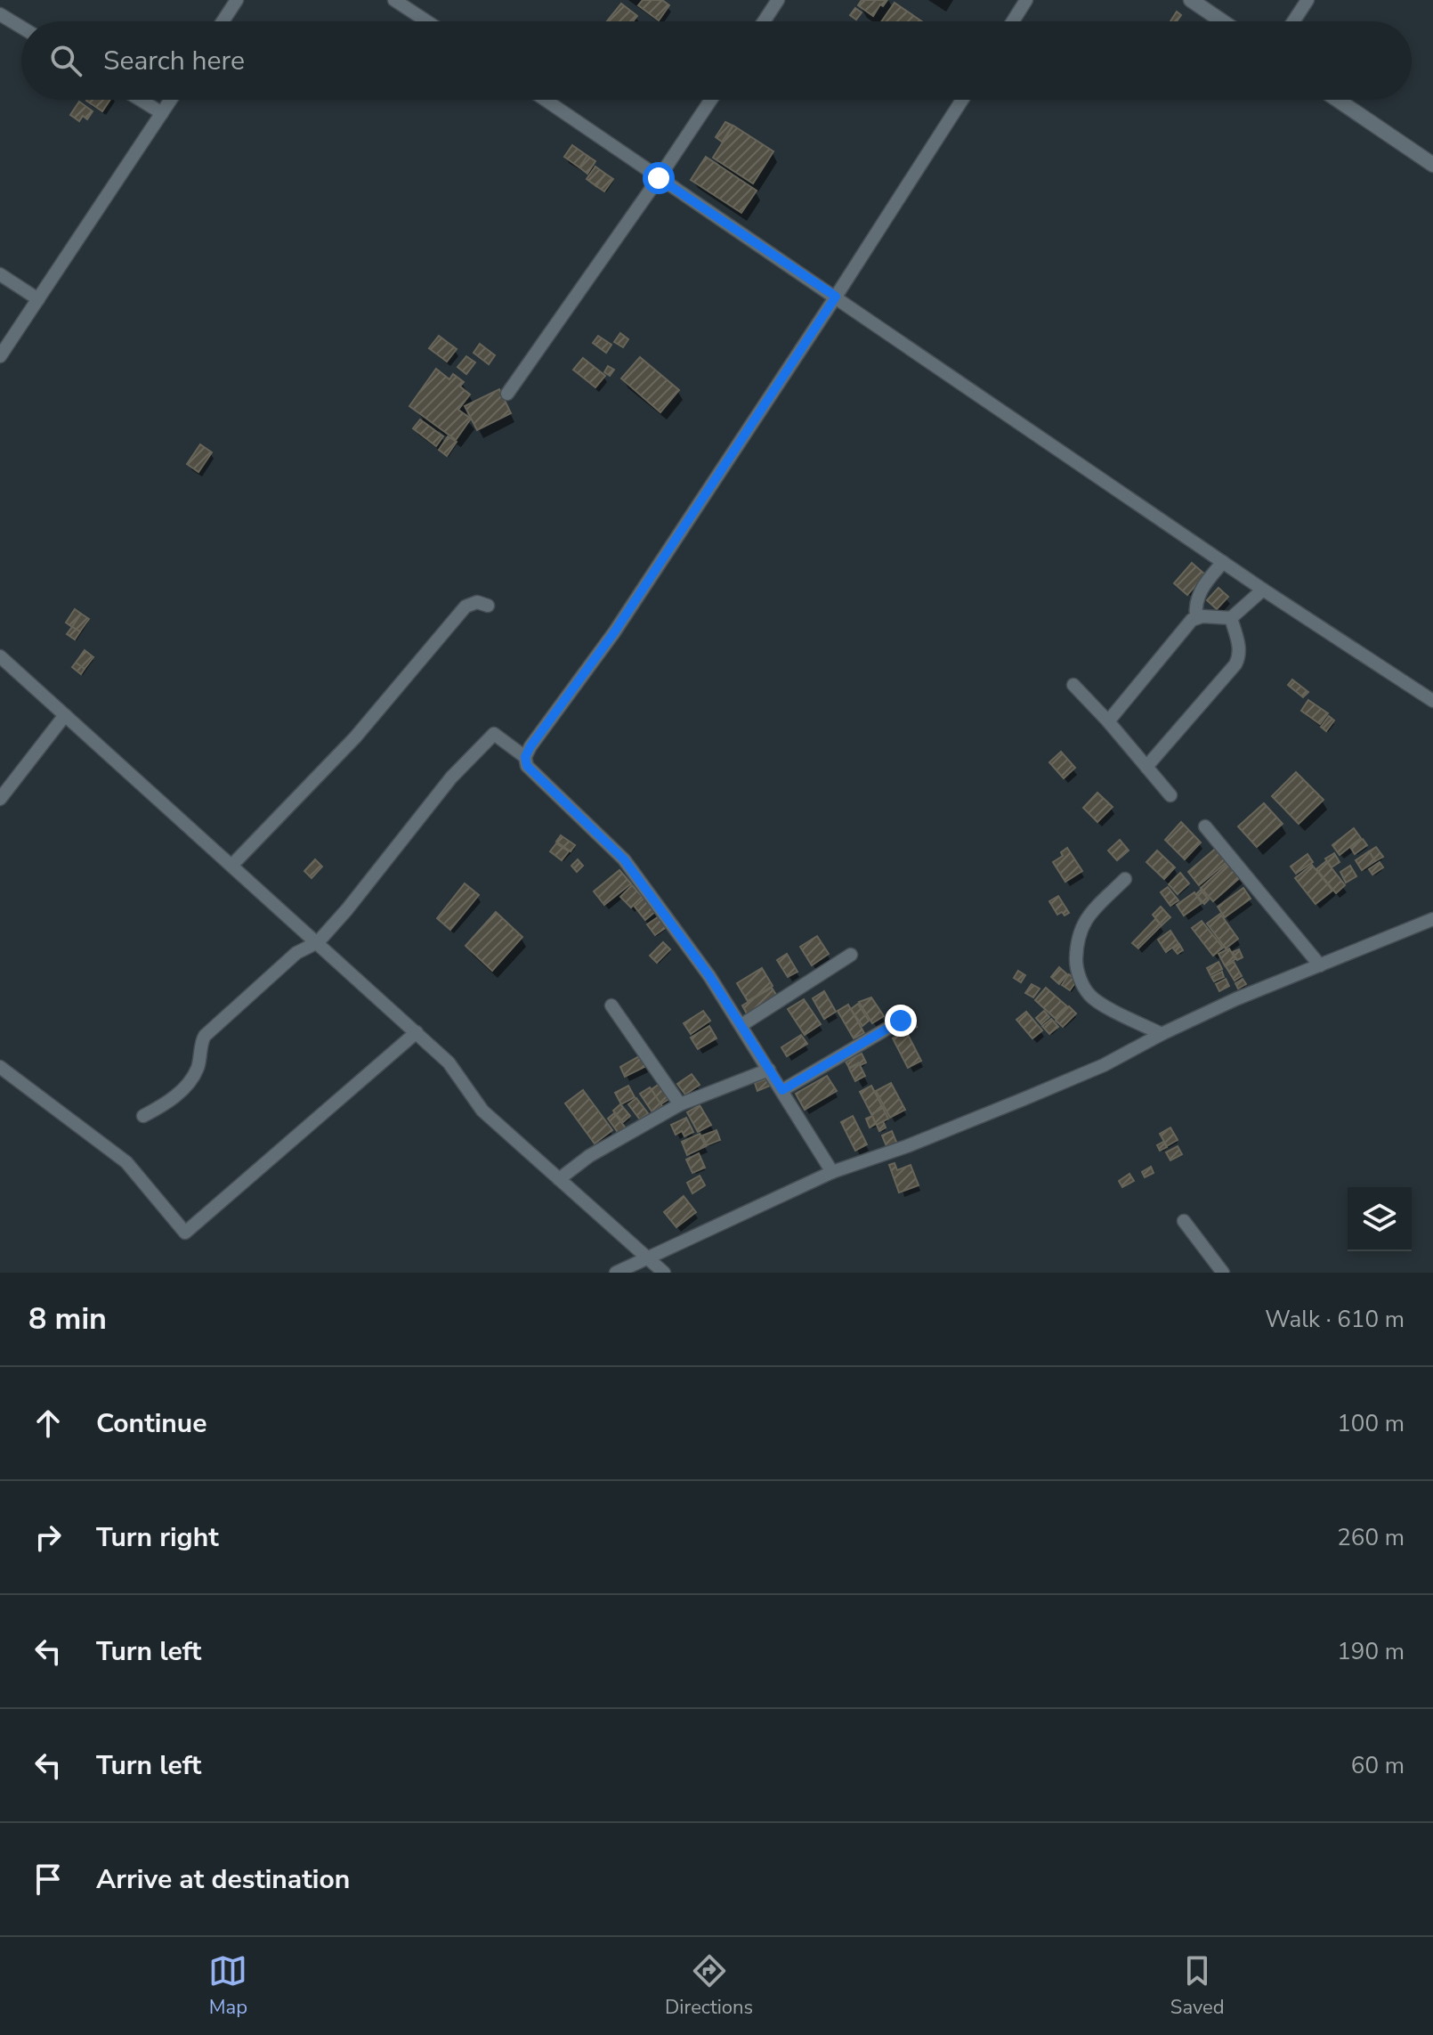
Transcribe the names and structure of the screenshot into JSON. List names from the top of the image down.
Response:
{
  "page": {
    "search": "Search here",
    "heading": ["8 min", "Walk · 610 m"],
    "list": [
      ["Continue", "100 m"],
      ["Turn right", "260 m"],
      ["Turn left", "190 m"],
      ["Turn left", "60 m"],
      "Arrive at destination"
    ],
    "nav": ["Map", "Directions", "Saved"]
  }
}
